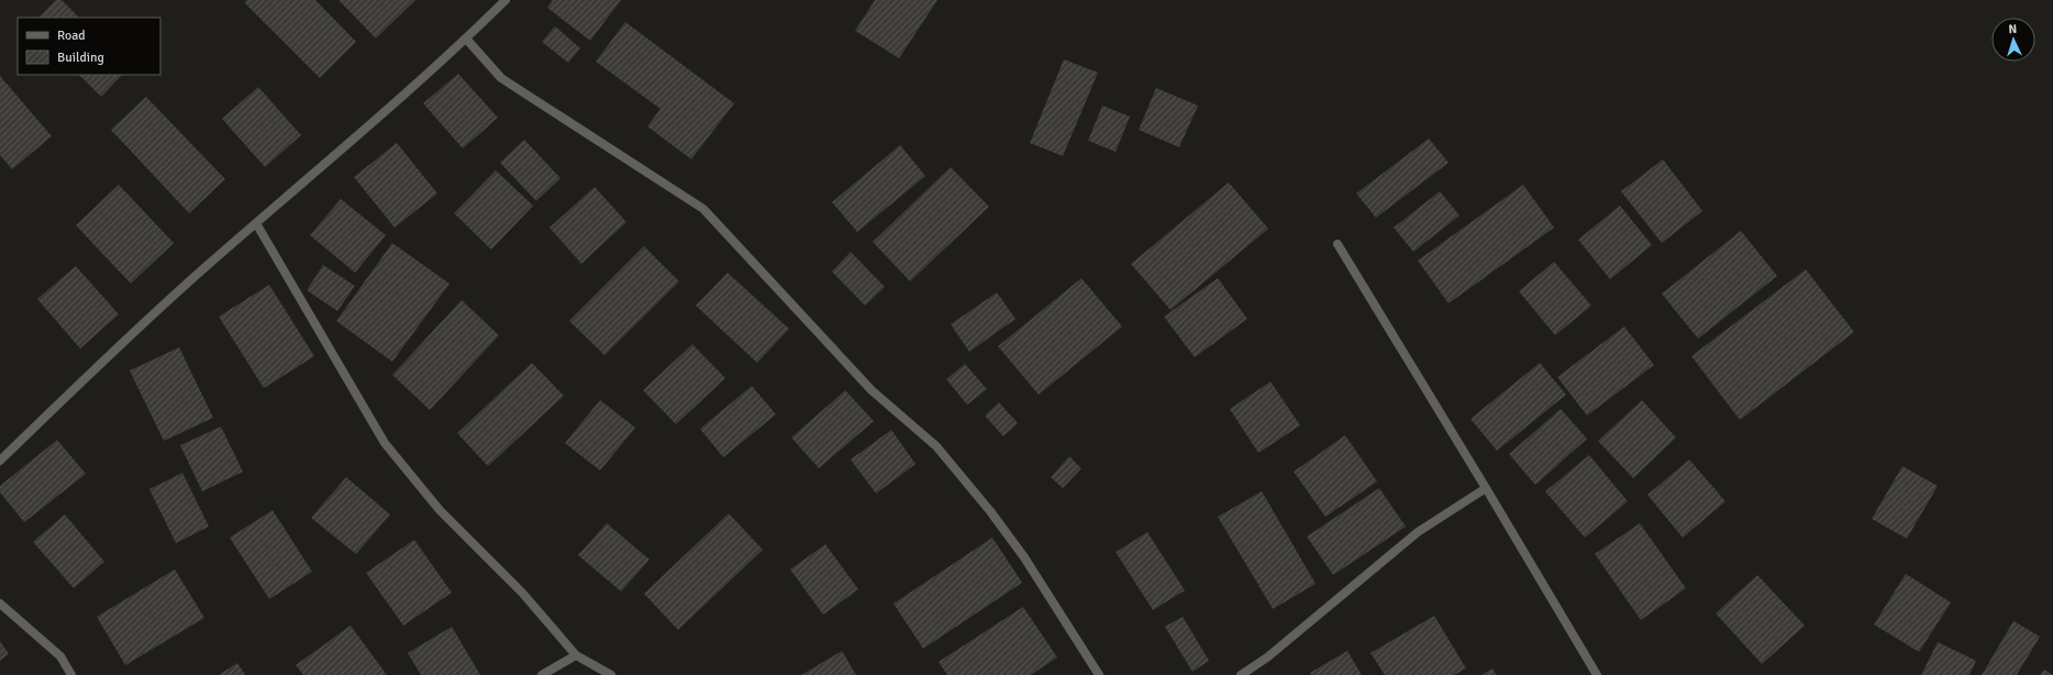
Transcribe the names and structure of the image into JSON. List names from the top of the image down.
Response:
{
  "legend": ["Road", "Building"],
  "north": "top"
}
